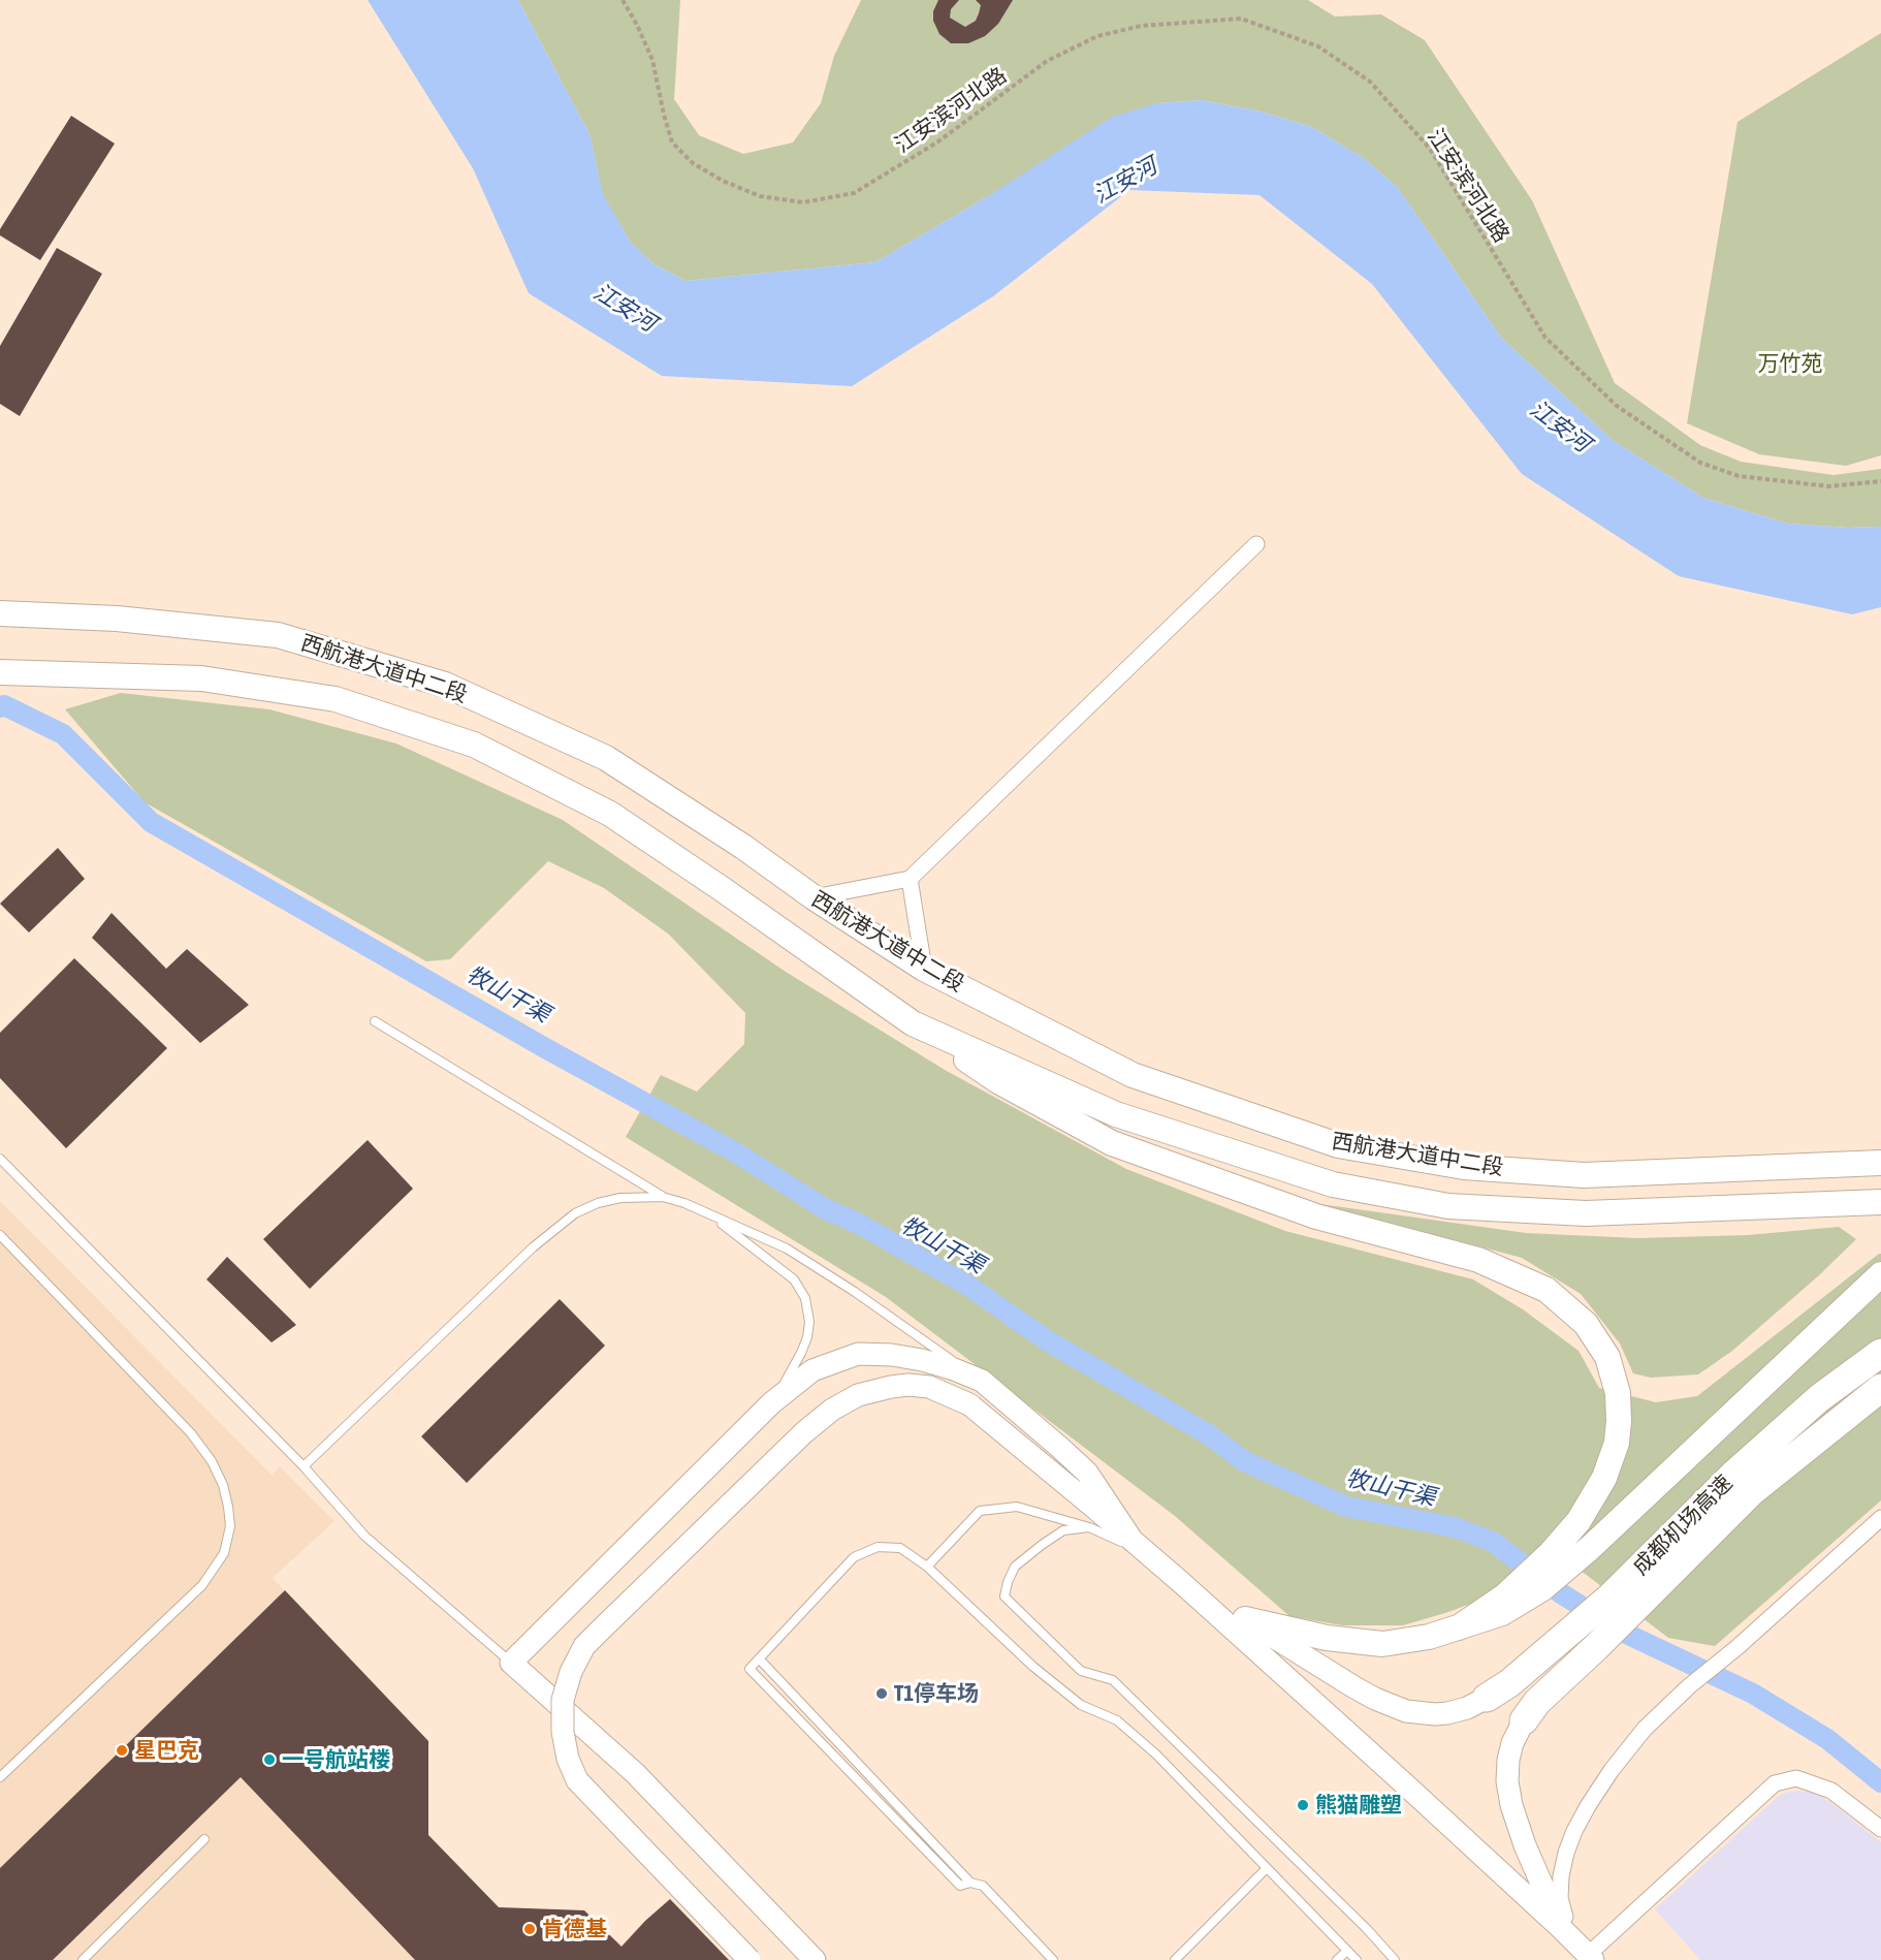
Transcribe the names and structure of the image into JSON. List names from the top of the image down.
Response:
{
  "streets": {
    "highway": ["成都机场高速"],
    "main road": ["西航港大道中二段"],
    "path": ["江安滨河北路"]
  },
  "water": ["江安河", "牧山干渠"],
  "parks": ["万竹苑"],
  "places": [
    "T1停车场",
    "星巴克",
    "一号航站楼",
    "熊猫雕塑",
    "肯德基"
  ]
}
